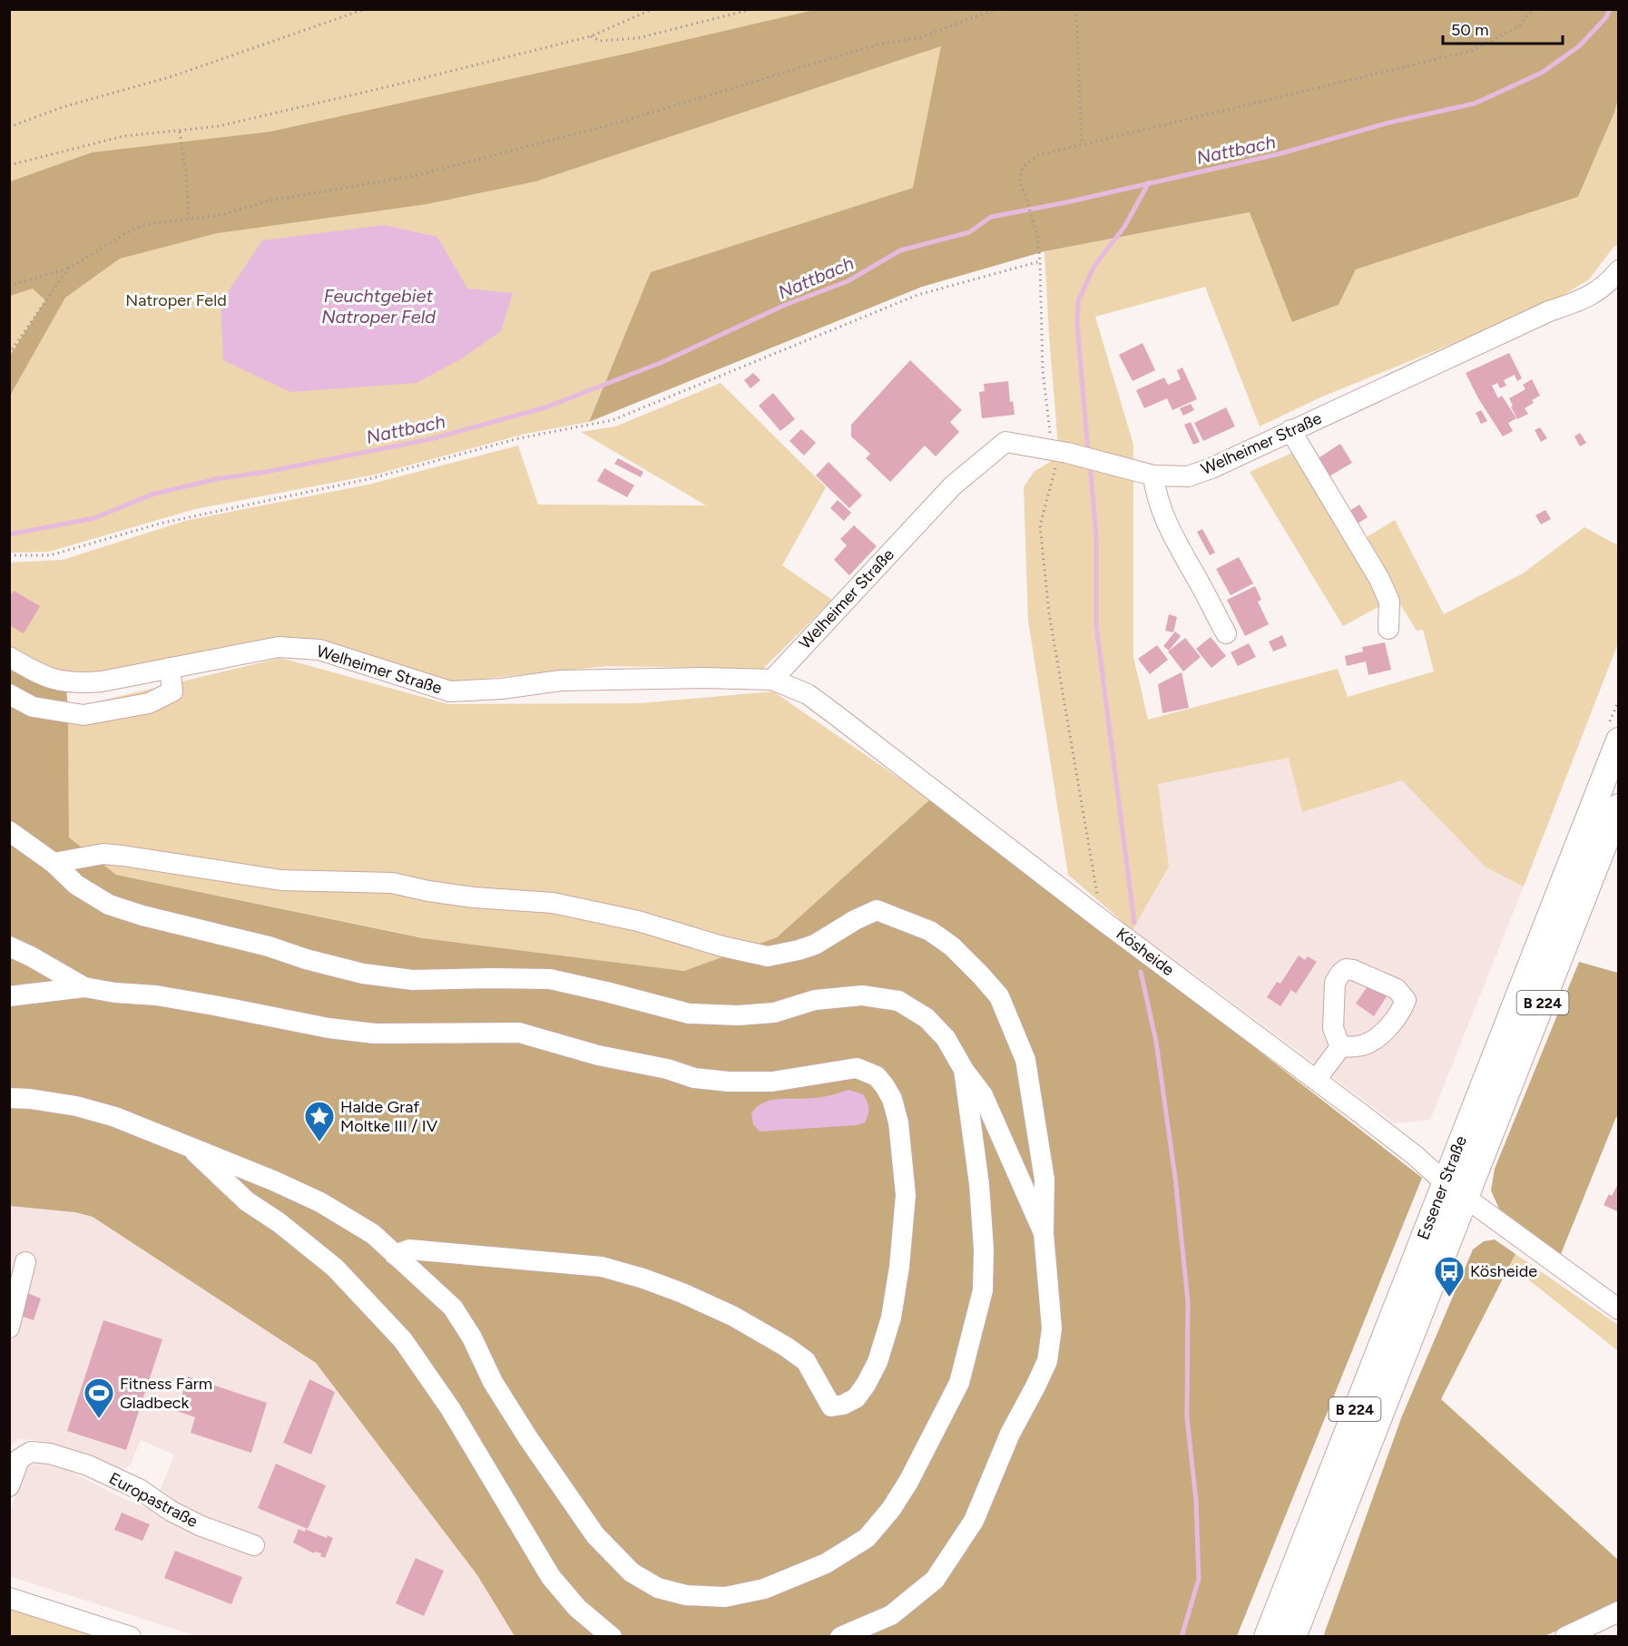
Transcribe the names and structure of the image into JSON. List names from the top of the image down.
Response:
{
  "streets": {
    "main road": ["B 224", "Essener Straße"],
    "street": ["Welheimer Straße", "Kösheide", "Europastraße"]
  },
  "crossings": [
    ["Welheimer Straße", "Kösheide"],
    ["Kösheide", "Essener Straße"]
  ],
  "water": ["Nattbach", "Feuchtgebiet Natroper Feld"],
  "parks": ["Natroper Feld"],
  "places": {
    "place": ["Halde Graf Moltke III / IV"],
    "bus stop": ["Kösheide"],
    "sports": ["Fitness Farm Gladbeck"]
  },
  "scale_bar": "50 m"
}
